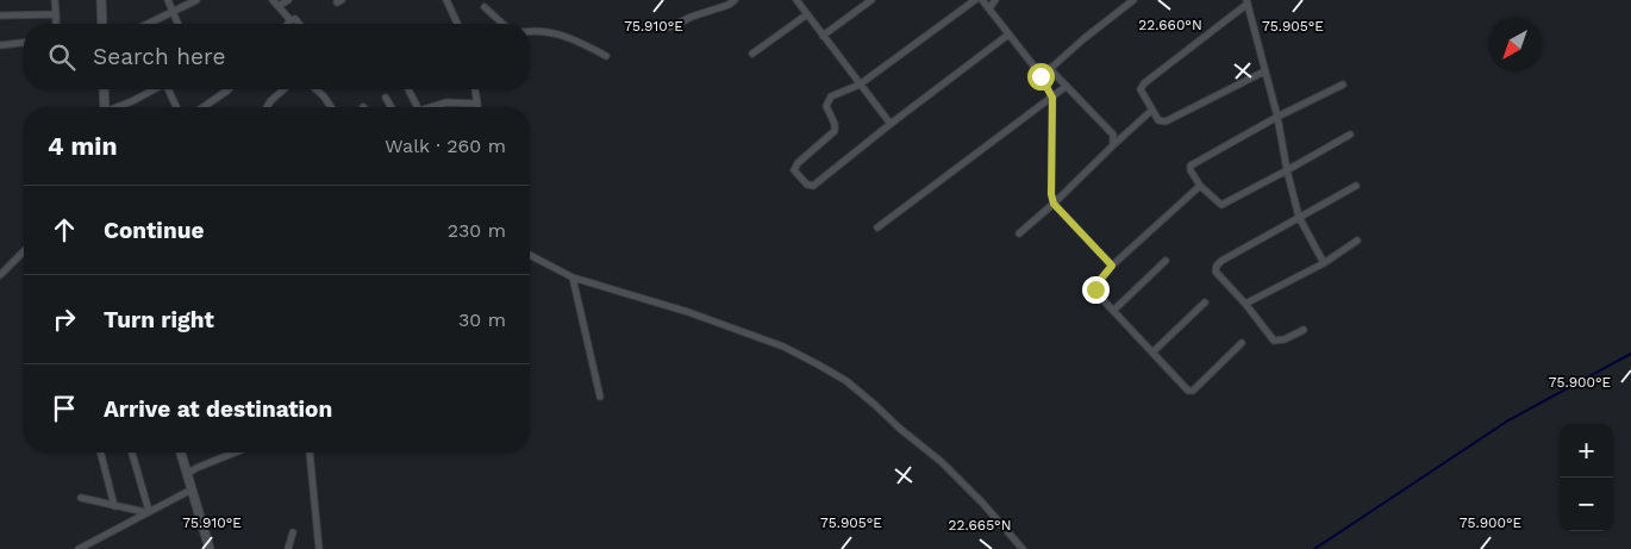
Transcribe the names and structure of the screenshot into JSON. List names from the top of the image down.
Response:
{
  "north": "bottom left",
  "page": {
    "search": "Search here",
    "heading": ["4 min", "Walk · 260 m"],
    "list": [
      ["Continue", "230 m"],
      ["Turn right", "30 m"],
      "Arrive at destination"
    ],
    "map_buttons": ["+", "−"]
  },
  "coordinates": [
    "22.660°N",
    "75.910°E",
    "75.905°E",
    "75.900°E",
    "22.665°N"
  ]
}
